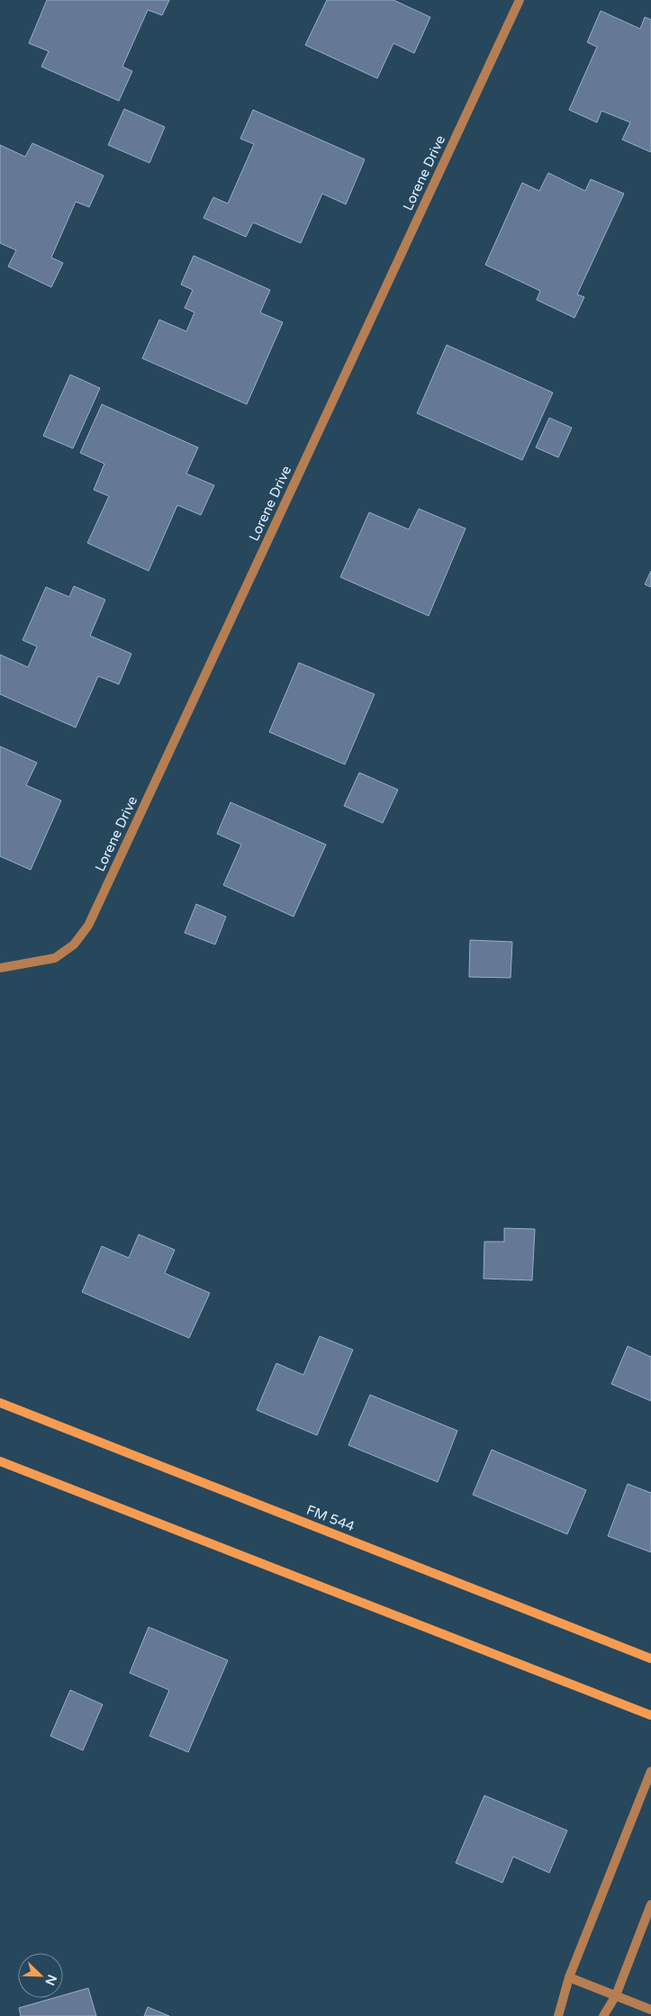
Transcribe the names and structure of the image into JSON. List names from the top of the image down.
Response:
{
  "streets": {
    "main road": ["FM 544"],
    "street": ["Lorene Drive"]
  },
  "north": "bottom right"
}
